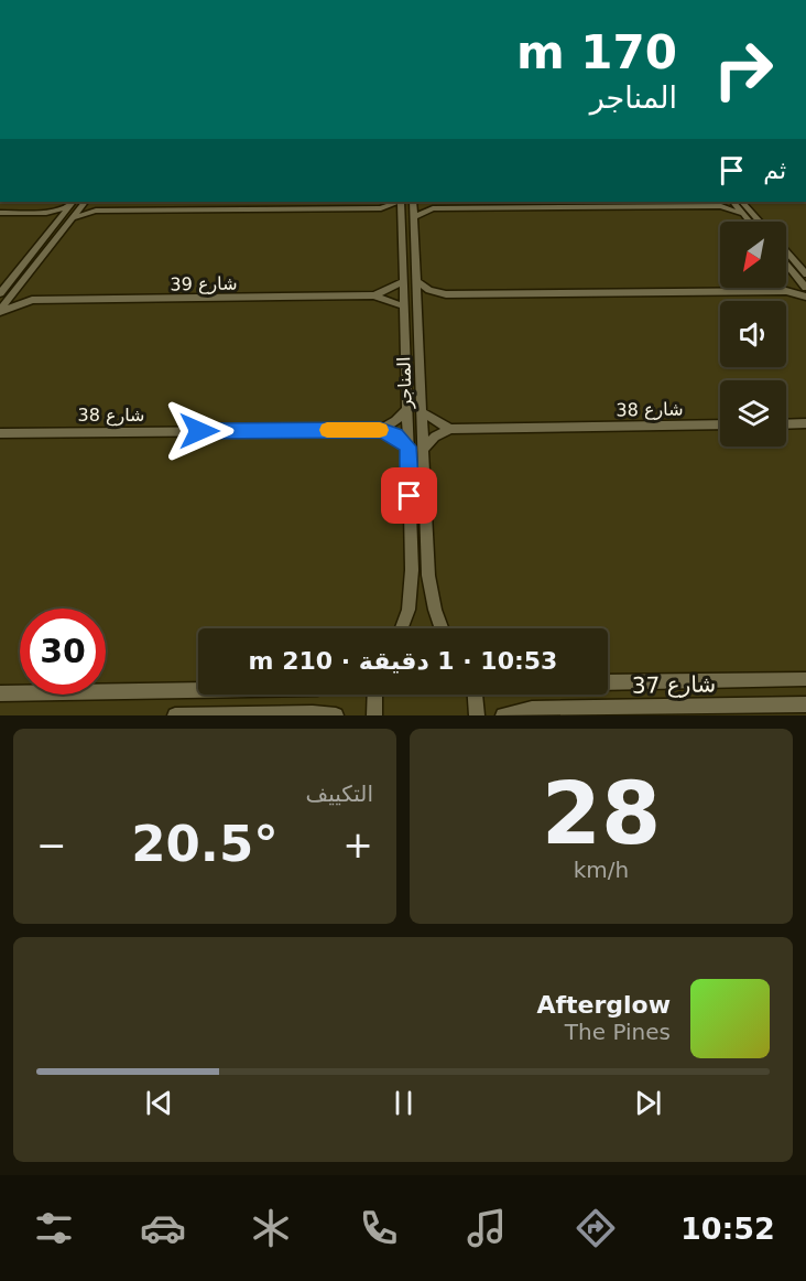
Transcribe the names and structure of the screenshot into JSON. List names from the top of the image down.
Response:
{
  "streets": {
    "street": [
      "شارع 39",
      "المناجر",
      "شارع 38",
      "شارع 37"
    ]
  },
  "crossings": [
    ["شارع 39", "المناجر"]
  ],
  "north": "bottom left",
  "page": {
    "turn": ["170 m", "المناجر"],
    "then": "ثم",
    "limit": "30",
    "trip": "10:53 · 1 دقيقة · 210 m",
    "tile": [
      ["28", "km/h"],
      "التكييف"
    ],
    "heat": ["−", "20.5°", "+"],
    "song": ["Afterglow", "The Pines"],
    "tabs": "10:52"
  }
}
